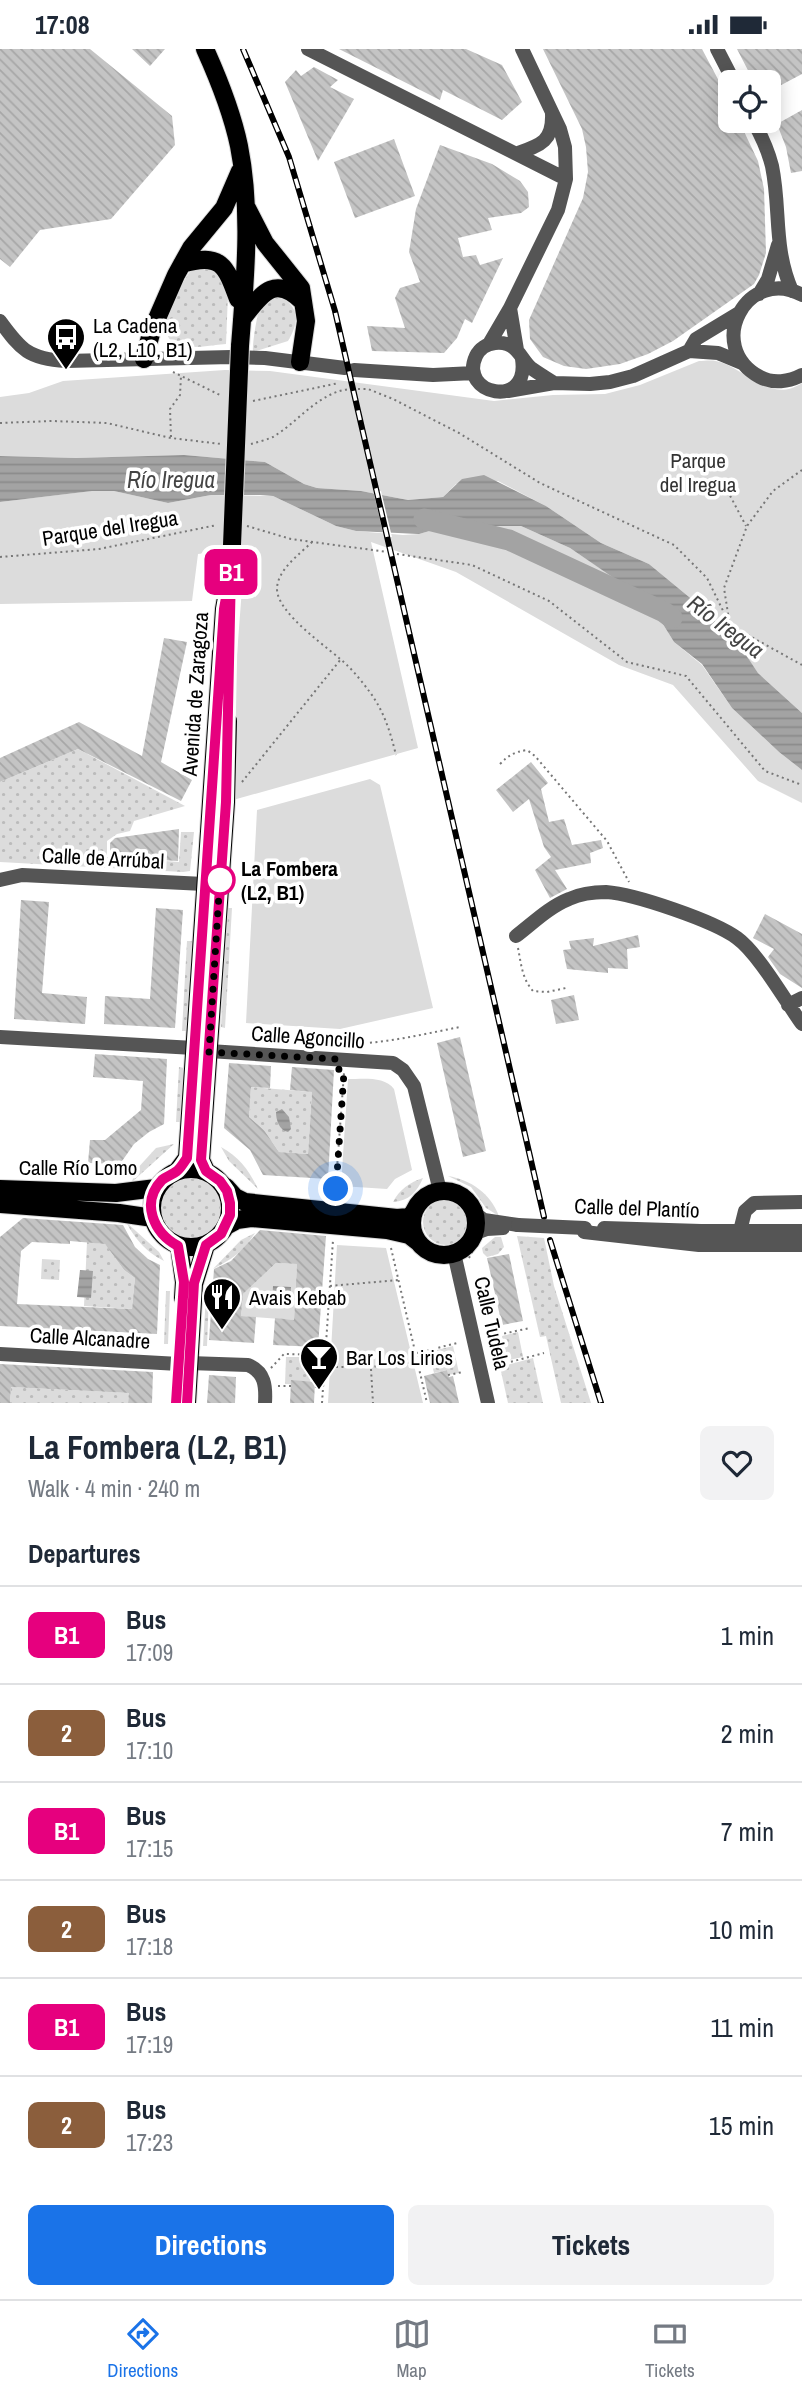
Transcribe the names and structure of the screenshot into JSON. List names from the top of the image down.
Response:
{
  "streets": {
    "main road": ["Avenida de Zaragoza", "Calle Río Lomo"],
    "street": [
      "Calle de Arrúbal",
      "Calle Agoncillo",
      "Calle del Plantío",
      "Calle Tudela",
      "Calle Alcanadre"
    ],
    "path": ["Parque del Iregua"]
  },
  "crossings": [
    ["Avenida de Zaragoza", "Calle de Arrúbal"],
    ["Avenida de Zaragoza", "Calle Agoncillo"],
    ["Avenida de Zaragoza", "Calle Río Lomo"],
    ["Calle Agoncillo", "Calle del Plantío"],
    ["Calle Agoncillo", "Calle Tudela"],
    ["Calle del Plantío", "Calle Tudela"]
  ],
  "water": ["Río Iregua"],
  "parks": ["Parque del Iregua"],
  "places": {
    "bus stop": ["La Cadena (L2, L10, B1)"],
    "other": ["La Fombera (L2, B1)"],
    "restaurant": ["Avais Kebab"],
    "bar": ["Bar Los Lirios"]
  },
  "lines": ["bus line B1"],
  "page": {
    "status": "17:08",
    "on_map": "B1",
    "heading": [
      ["La Fombera (L2, B1)", "Walk · 4 min · 240 m"],
      "Departures"
    ],
    "list": [
      {
        "mark": "B1",
        "name": "Bus",
        "note": "17:09",
        "value": "1 min"
      },
      {
        "mark": "2",
        "name": "Bus",
        "note": "17:10",
        "value": "2 min"
      },
      {
        "mark": "B1",
        "name": "Bus",
        "note": "17:15",
        "value": "7 min"
      },
      {
        "mark": "2",
        "name": "Bus",
        "note": "17:18",
        "value": "10 min"
      },
      {
        "mark": "B1",
        "name": "Bus",
        "note": "17:19",
        "value": "11 min"
      },
      {
        "mark": "2",
        "name": "Bus",
        "note": "17:23",
        "value": "15 min"
      }
    ],
    "buttons": ["Directions", "Tickets"],
    "tabs": ["Directions", "Map", "Tickets"]
  }
}
